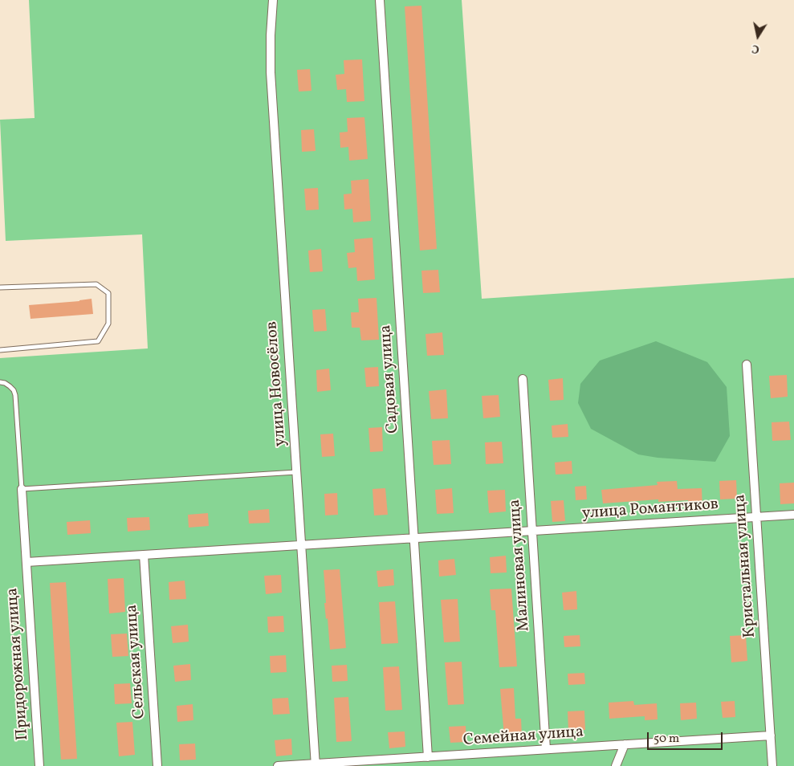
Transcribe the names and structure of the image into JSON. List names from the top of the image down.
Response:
{
  "streets": {
    "street": [
      "Садовая улица",
      "улица Новосёлов",
      "улица Романтиков",
      "Малиновая улица",
      "Кристальная улица",
      "Сельская улица",
      "Придорожная улица",
      "Семейная улица"
    ]
  },
  "crossings": [
    ["Садовая улица", "улица Романтиков"],
    ["Садовая улица", "Семейная улица"],
    ["улица Новосёлов", "улица Романтиков"],
    ["улица Новосёлов", "Семейная улица"],
    ["улица Романтиков", "Малиновая улица"],
    ["улица Романтиков", "Кристальная улица"],
    ["улица Романтиков", "Сельская улица"],
    ["улица Романтиков", "Придорожная улица"],
    ["Малиновая улица", "Семейная улица"],
    ["Кристальная улица", "Семейная улица"]
  ],
  "scale_bar": "50 m",
  "north": "bottom"
}
